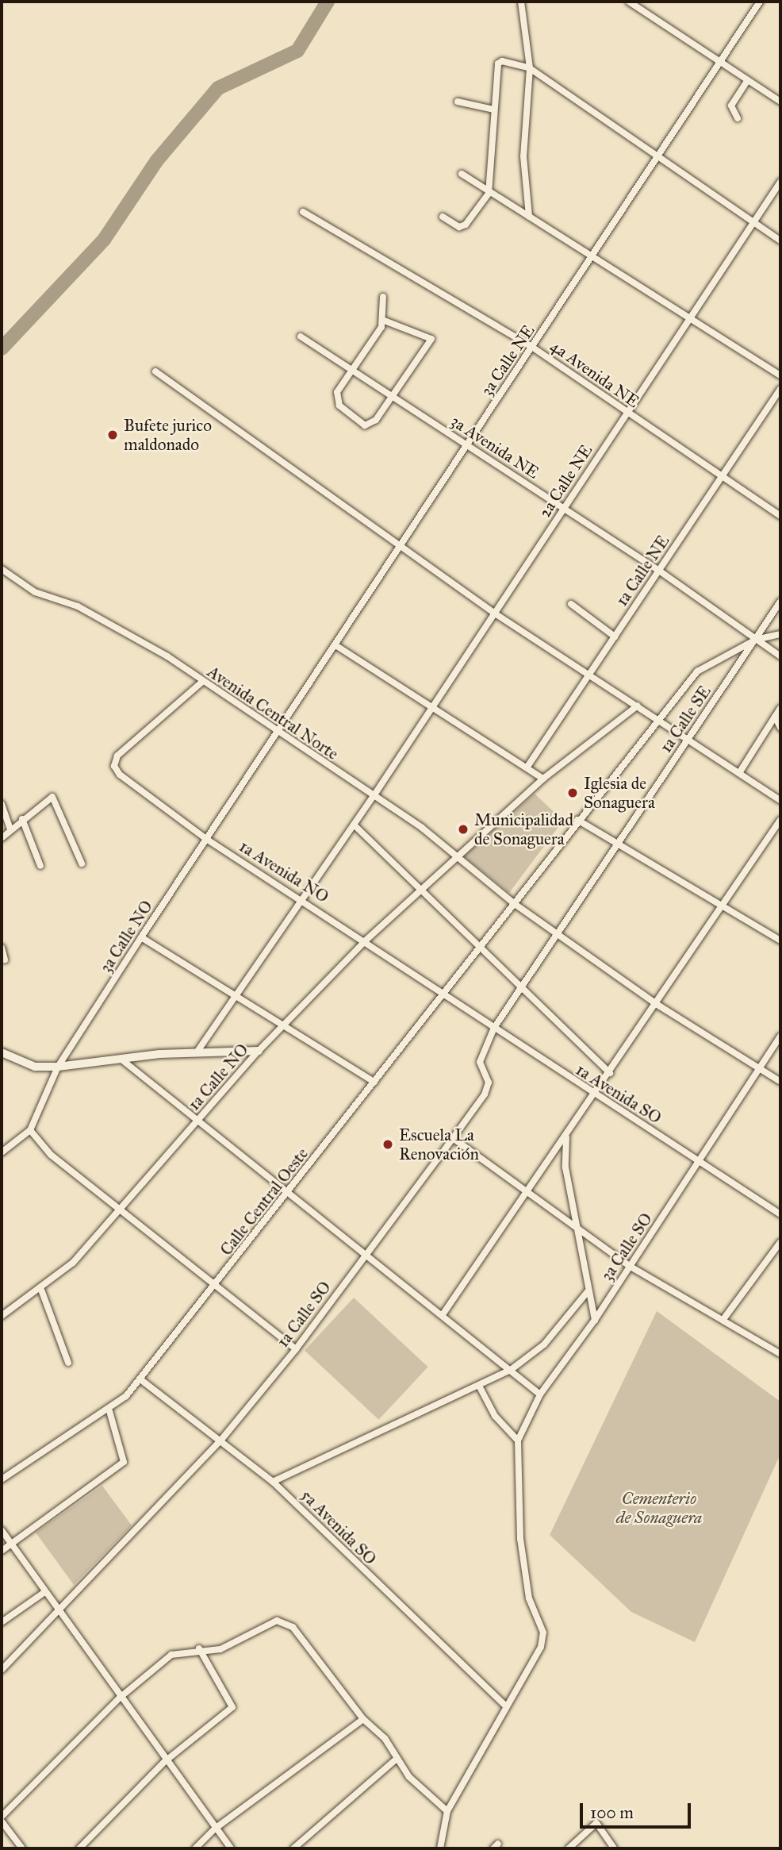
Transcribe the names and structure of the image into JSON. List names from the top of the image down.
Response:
{
  "streets": {
    "street": [
      "3a Calle NE",
      "4a Avenida NE",
      "3a Avenida NE",
      "2a Calle NE",
      "1a Calle NE",
      "Avenida Central Norte",
      "1a Calle SE",
      "1a Avenida NO",
      "3a Calle NO",
      "1a Calle NO",
      "1a Avenida SO",
      "Calle Central Oeste",
      "3a Calle SO",
      "1a Calle SO",
      "5a Avenida SO"
    ]
  },
  "crossings": [
    ["3a Calle NE", "4a Avenida NE"],
    ["3a Calle NE", "3a Avenida NE"],
    ["3a Calle NE", "Avenida Central Norte"],
    ["3a Calle NE", "3a Calle NO"],
    ["4a Avenida NE", "2a Calle NE"],
    ["4a Avenida NE", "1a Calle NE"],
    ["3a Avenida NE", "2a Calle NE"],
    ["3a Avenida NE", "1a Calle NE"],
    ["3a Avenida NE", "1a Calle SE"],
    ["3a Avenida NE", "Calle Central Oeste"],
    ["2a Calle NE", "Avenida Central Norte"],
    ["2a Calle NE", "1a Avenida NO"],
    ["Avenida Central Norte", "1a Calle SE"],
    ["Avenida Central Norte", "1a Avenida NO"],
    ["Avenida Central Norte", "3a Calle NO"],
    ["Avenida Central Norte", "1a Calle NO"],
    ["Avenida Central Norte", "Calle Central Oeste"],
    ["Avenida Central Norte", "3a Calle SO"],
    ["Avenida Central Norte", "1a Calle SO"],
    ["1a Calle SE", "Calle Central Oeste"],
    ["1a Calle SE", "1a Calle SO"],
    ["1a Avenida NO", "3a Calle NO"],
    ["1a Avenida NO", "1a Calle NO"],
    ["1a Avenida NO", "1a Avenida SO"],
    ["1a Avenida NO", "Calle Central Oeste"],
    ["1a Avenida SO", "Calle Central Oeste"],
    ["1a Avenida SO", "3a Calle SO"],
    ["1a Avenida SO", "1a Calle SO"],
    ["Calle Central Oeste", "5a Avenida SO"],
    ["1a Calle SO", "5a Avenida SO"]
  ],
  "parks": ["Cementerio de Sonaguera"],
  "places": [
    "Bufete jurico maldonado",
    "Iglesia de Sonaguera",
    "Municipalidad de Sonaguera",
    "Escuela La Renovación"
  ],
  "scale_bar": "100 m"
}
